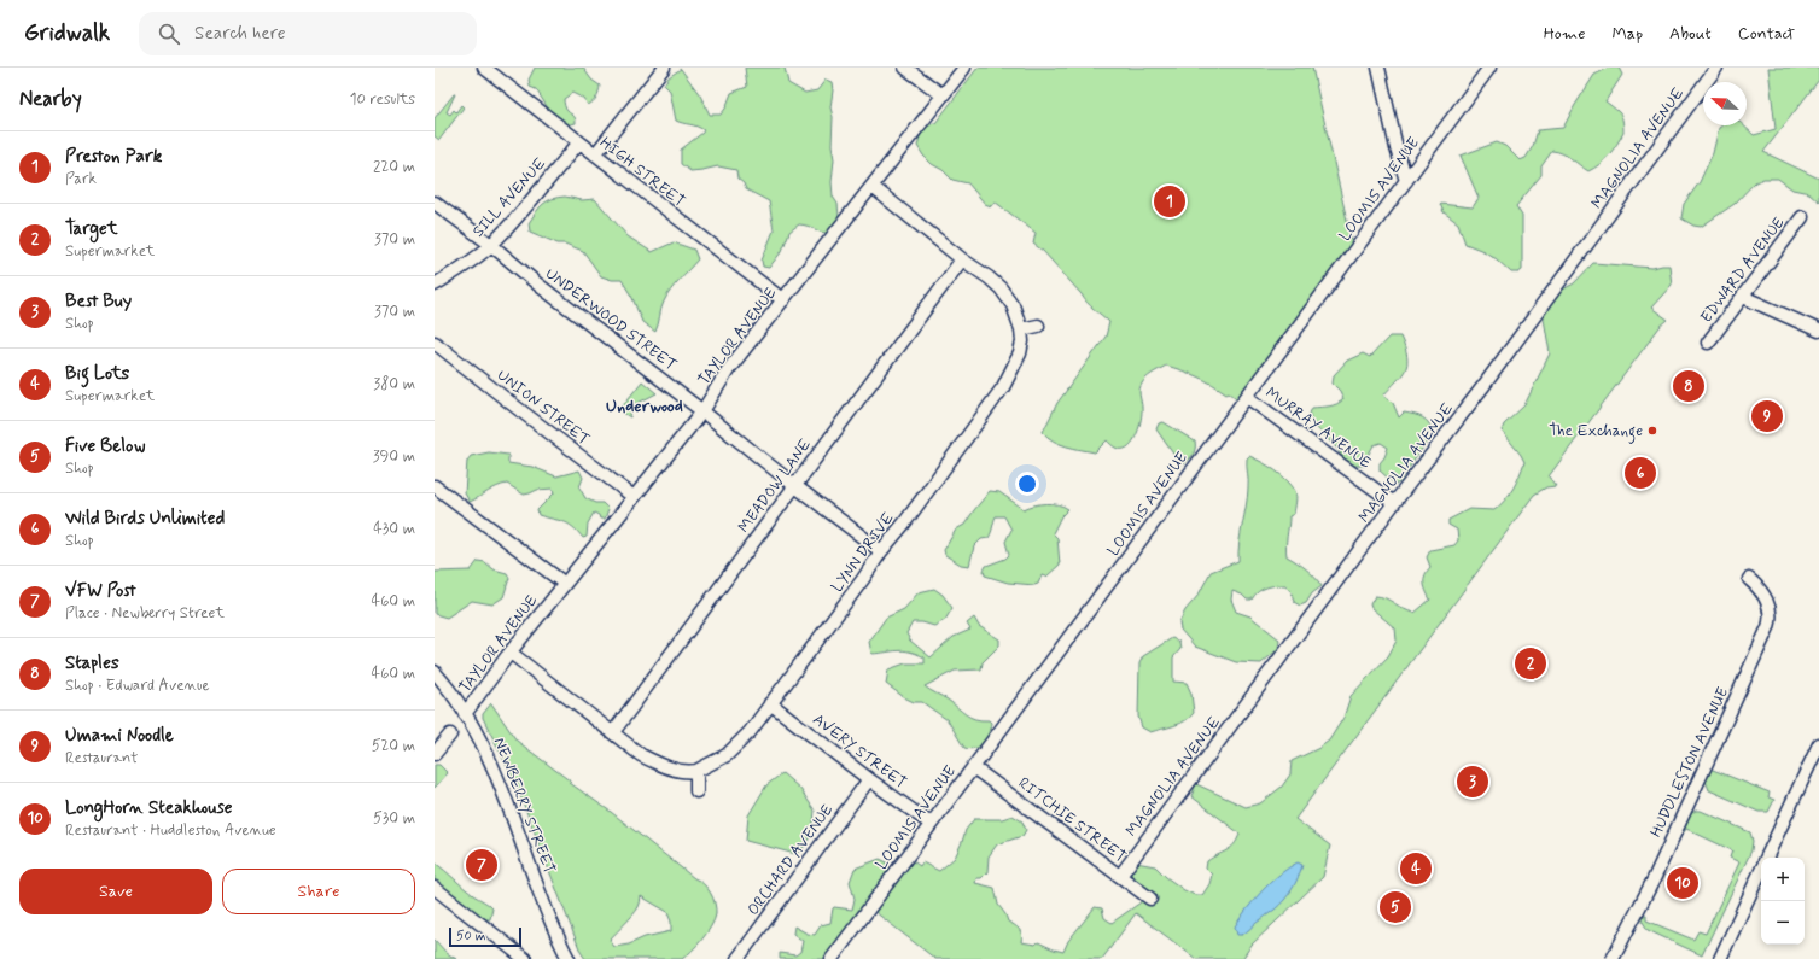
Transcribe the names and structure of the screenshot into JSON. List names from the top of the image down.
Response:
{
  "streets": {
    "street": [
      "MAGNOLIA AVENUE",
      "HIGH STREET",
      "LOOMIS AVENUE",
      "SILL AVENUE",
      "EDWARD AVENUE",
      "UNDERWOOD STREET",
      "TAYLOR AVENUE",
      "UNION STREET",
      "MURRAY AVENUE",
      "MEADOW LANE",
      "LYNN DRIVE",
      "AVERY STREET",
      "HUDDLESTON AVENUE",
      "NEWBERRY STREET",
      "RITCHIE STREET",
      "ORCHARD AVENUE"
    ]
  },
  "crossings": [
    ["MAGNOLIA AVENUE", "MURRAY AVENUE"],
    ["MAGNOLIA AVENUE", "RITCHIE STREET"],
    ["HIGH STREET", "SILL AVENUE"],
    ["HIGH STREET", "TAYLOR AVENUE"],
    ["LOOMIS AVENUE", "MURRAY AVENUE"],
    ["LOOMIS AVENUE", "AVERY STREET"],
    ["LOOMIS AVENUE", "RITCHIE STREET"],
    ["SILL AVENUE", "UNDERWOOD STREET"],
    ["UNDERWOOD STREET", "TAYLOR AVENUE"],
    ["UNDERWOOD STREET", "MEADOW LANE"],
    ["UNDERWOOD STREET", "LYNN DRIVE"],
    ["TAYLOR AVENUE", "UNION STREET"],
    ["TAYLOR AVENUE", "LYNN DRIVE"],
    ["TAYLOR AVENUE", "NEWBERRY STREET"],
    ["MEADOW LANE", "LYNN DRIVE"],
    ["LYNN DRIVE", "AVERY STREET"],
    ["AVERY STREET", "ORCHARD AVENUE"]
  ],
  "districts": ["Underwood"],
  "places": ["The Exchange"],
  "scale_bar": "50 m",
  "north": "top left",
  "page": {
    "header": "Gridwalk",
    "search": "Search here",
    "nav": [
      "Home",
      "Map",
      "About",
      "Contact"
    ],
    "heading": ["Nearby", "10 results"],
    "list": [
      {
        "mark": "1",
        "name": "Preston Park",
        "note": "Park",
        "value": "220 m"
      },
      {
        "mark": "2",
        "name": "Target",
        "note": "Supermarket",
        "value": "370 m"
      },
      {
        "mark": "3",
        "name": "Best Buy",
        "note": "Shop",
        "value": "370 m"
      },
      {
        "mark": "4",
        "name": "Big Lots",
        "note": "Supermarket",
        "value": "380 m"
      },
      {
        "mark": "5",
        "name": "Five Below",
        "note": "Shop",
        "value": "390 m"
      },
      {
        "mark": "6",
        "name": "Wild Birds Unlimited",
        "note": "Shop",
        "value": "430 m"
      },
      {
        "mark": "7",
        "name": "VFW Post",
        "note": "Place · Newberry Street",
        "value": "460 m"
      },
      {
        "mark": "8",
        "name": "Staples",
        "note": "Shop · Edward Avenue",
        "value": "460 m"
      },
      {
        "mark": "9",
        "name": "Umami Noodle",
        "note": "Restaurant",
        "value": "520 m"
      },
      {
        "mark": "10",
        "name": "LongHorn Steakhouse",
        "note": "Restaurant · Huddleston Avenue",
        "value": "530 m"
      }
    ],
    "pins": [
      "1",
      "8",
      "9",
      "6",
      "2",
      "3",
      "7",
      "4",
      "10",
      "5"
    ],
    "buttons": ["Save", "Share"],
    "map_buttons": ["+", "−"],
    "scale": "50 m"
  }
}
